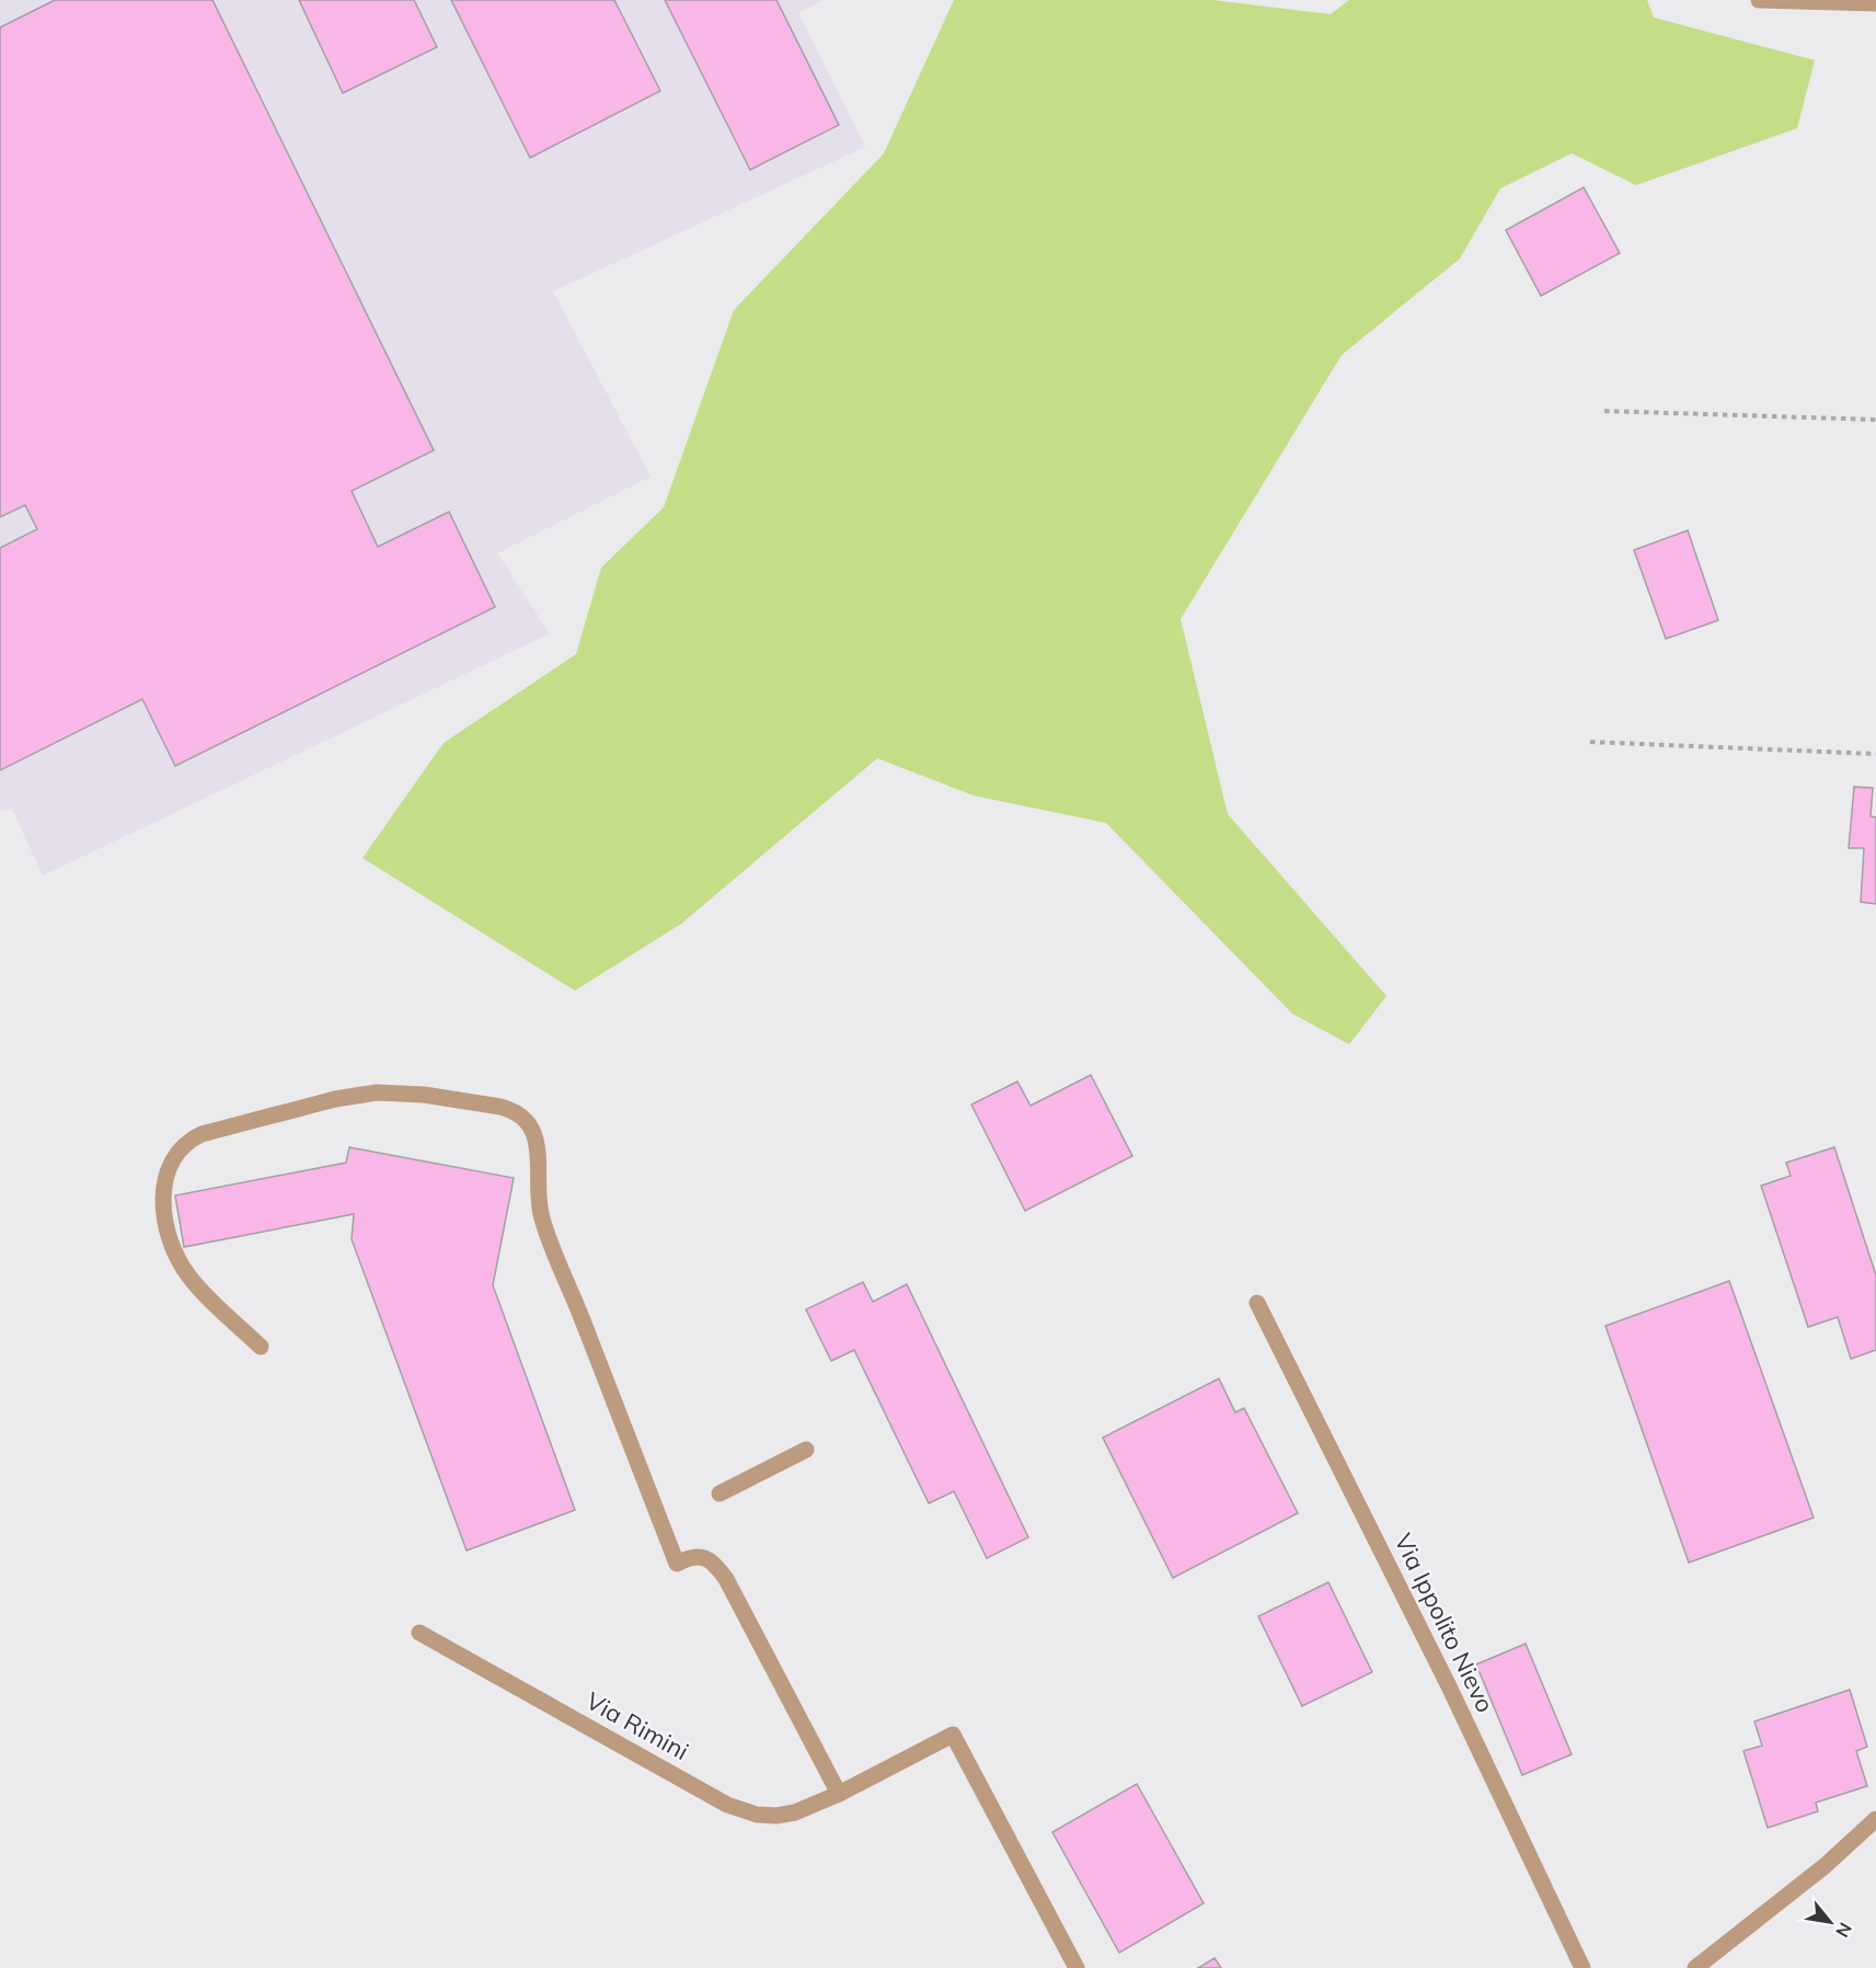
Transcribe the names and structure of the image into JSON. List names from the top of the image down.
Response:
{
  "streets": {
    "street": ["Via Ippolito Nievo", "Via Rimini"]
  },
  "north": "bottom right"
}
